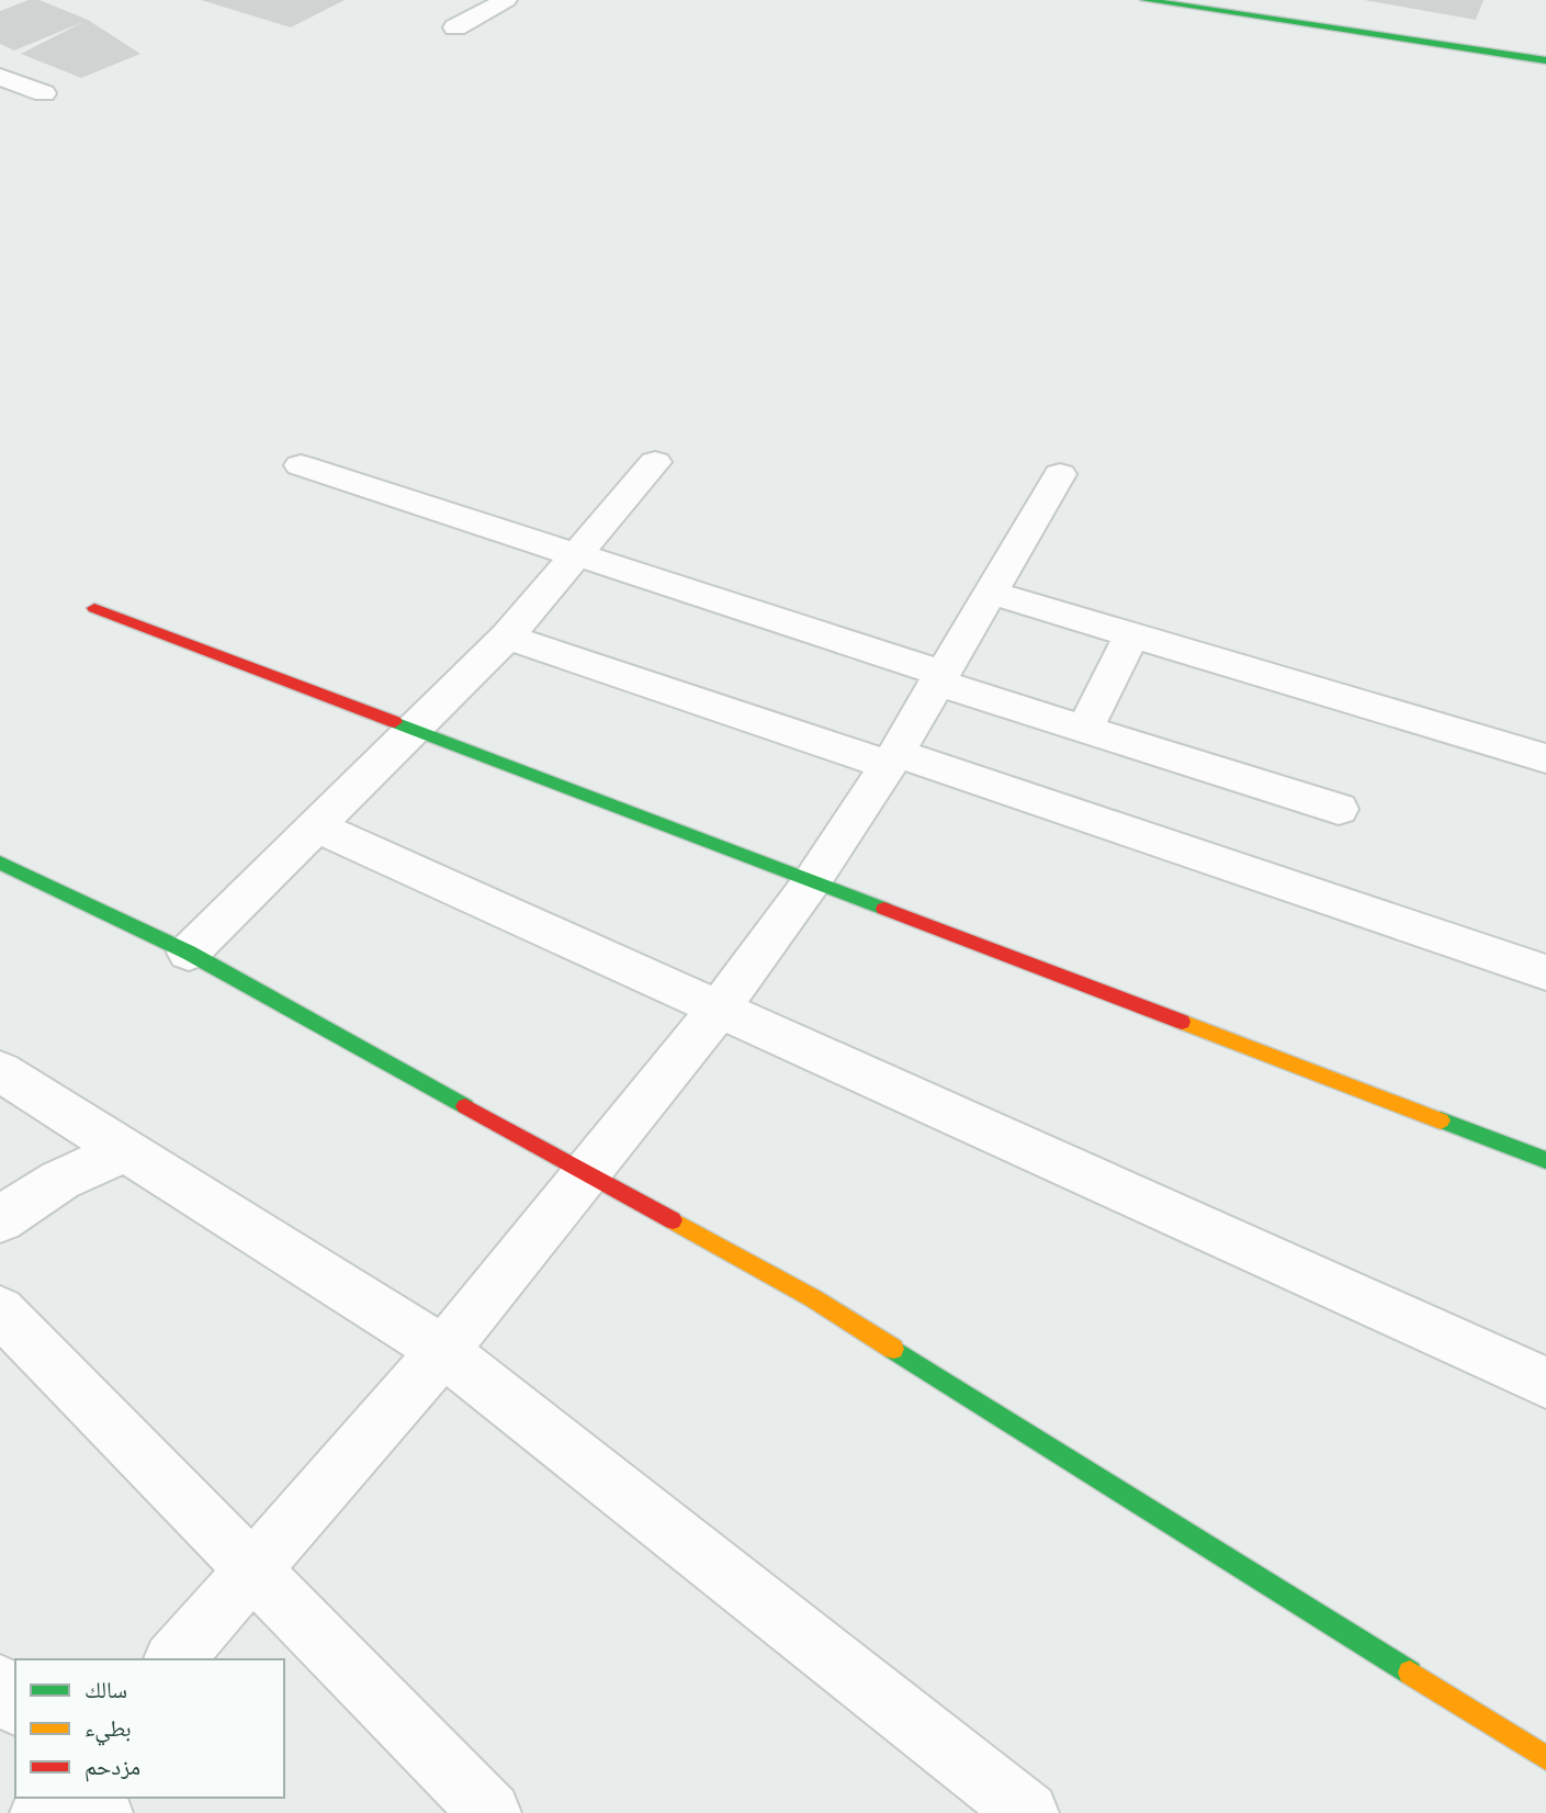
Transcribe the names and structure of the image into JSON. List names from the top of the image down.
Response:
{
  "legend": ["سالك", "بطيء", "مزدحم"]
}
